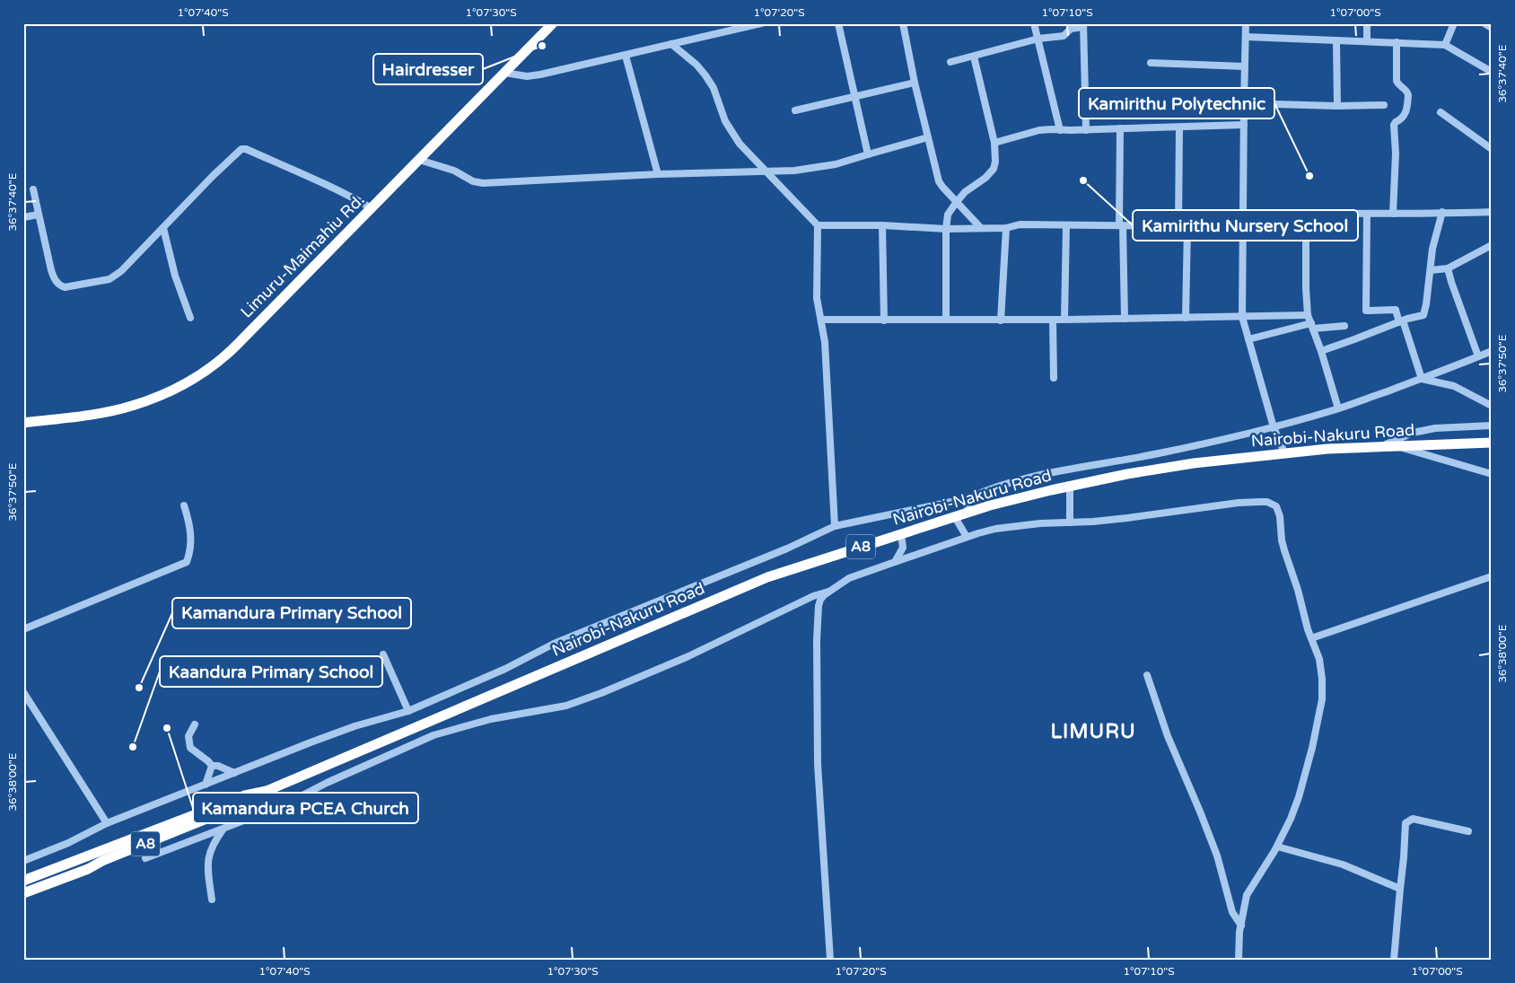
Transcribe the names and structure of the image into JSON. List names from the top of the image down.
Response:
{
  "streets": {
    "highway": ["Limuru-Maimahiu Rd.", "Nairobi-Nakuru Road", "A8"]
  },
  "districts": ["LIMURU"],
  "places": [
    "Hairdresser",
    "Kamirithu Polytechnic",
    "Kamirithu Nursery School",
    "Kamandura Primary School",
    "Kamandura PCEA Church",
    "Kaandura Primary School"
  ],
  "coordinates": [
    "1°07'40\"S",
    "1°07'30\"S",
    "1°07'20\"S",
    "1°07'10\"S",
    "1°07'00\"S",
    "36°37'40\"E",
    "36°37'50\"E",
    "36°38'00\"E"
  ]
}
